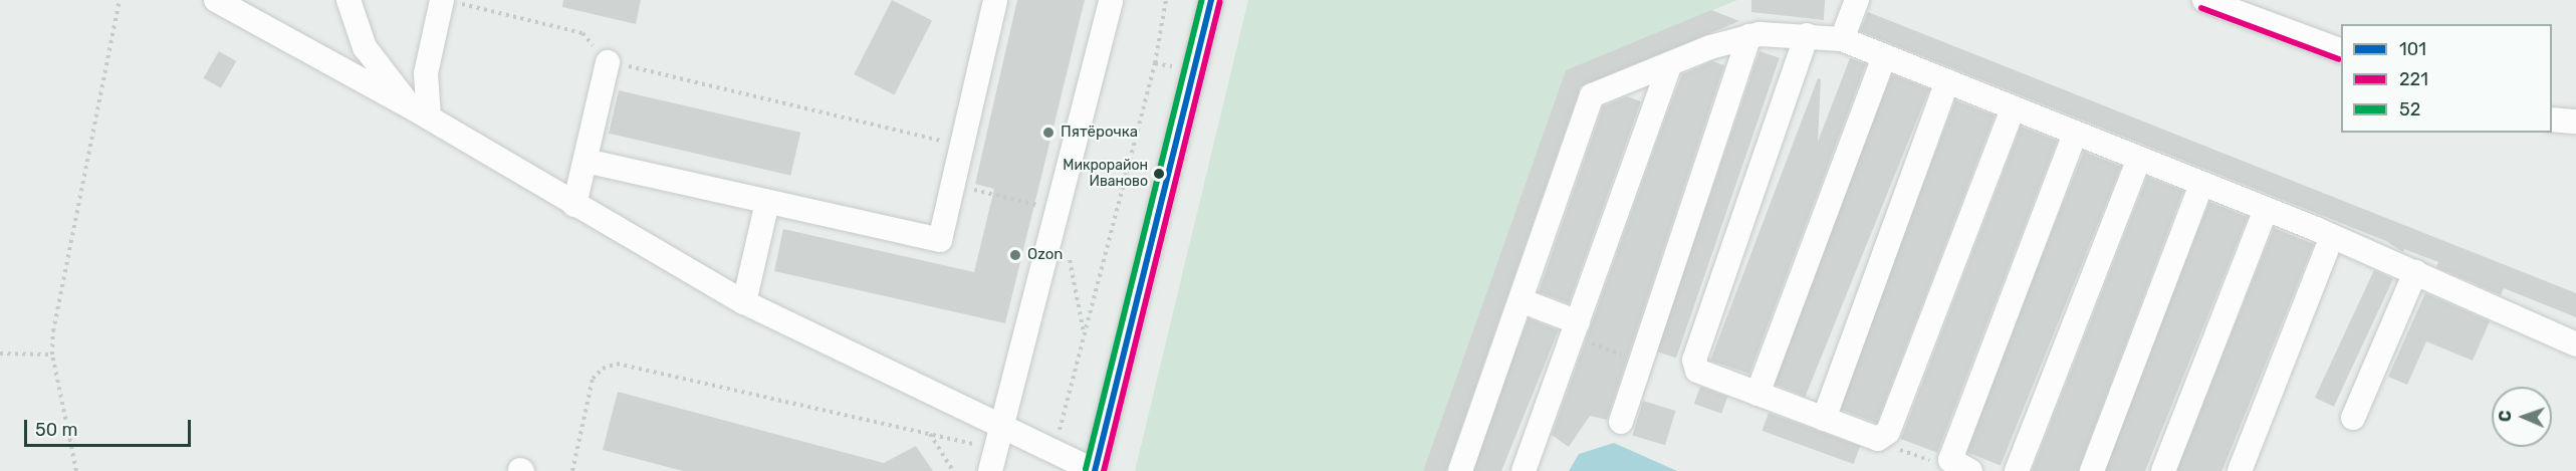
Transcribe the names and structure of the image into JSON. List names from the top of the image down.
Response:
{
  "places": ["Пятёрочка", "Микрорайон Иваново", "Ozon"],
  "lines": ["transit line 101", "transit line 52", "transit line 221"],
  "legend": ["101", "221", "52"],
  "scale_bar": "50 m",
  "north": "left"
}
